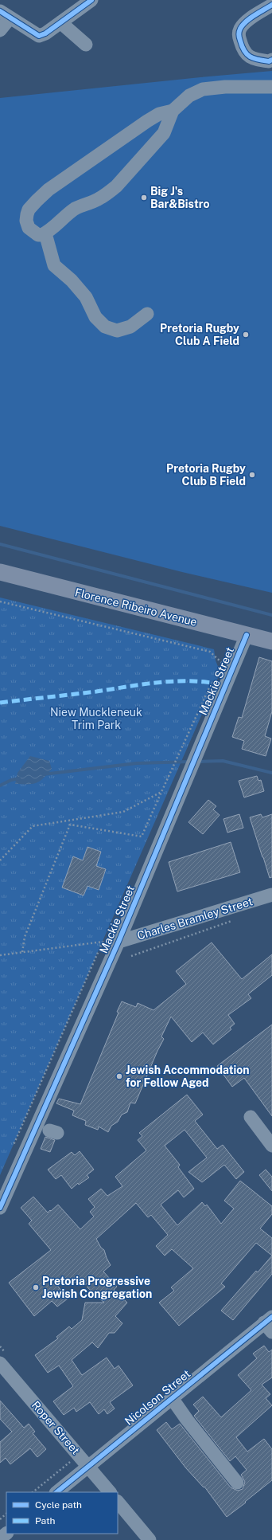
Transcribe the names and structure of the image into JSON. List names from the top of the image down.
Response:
{
  "streets": {
    "main road": ["Florence Ribeiro Avenue"],
    "street": [
      "Mackie Street",
      "Charles Bramley Street",
      "Nicolson Street",
      "Roper Street"
    ]
  },
  "crossings": [
    ["Florence Ribeiro Avenue", "Mackie Street"],
    ["Mackie Street", "Charles Bramley Street"],
    ["Nicolson Street", "Roper Street"]
  ],
  "parks": ["Niew Muckleneuk Trim Park"],
  "places": [
    "Big J's Bar&Bistro",
    "Pretoria Rugby Club A Field",
    "Pretoria Rugby Club B Field",
    "Jewish Accommodation for Fellow Aged",
    "Pretoria Progressive Jewish Congregation"
  ],
  "legend": ["Cycle path", "Path"]
}
